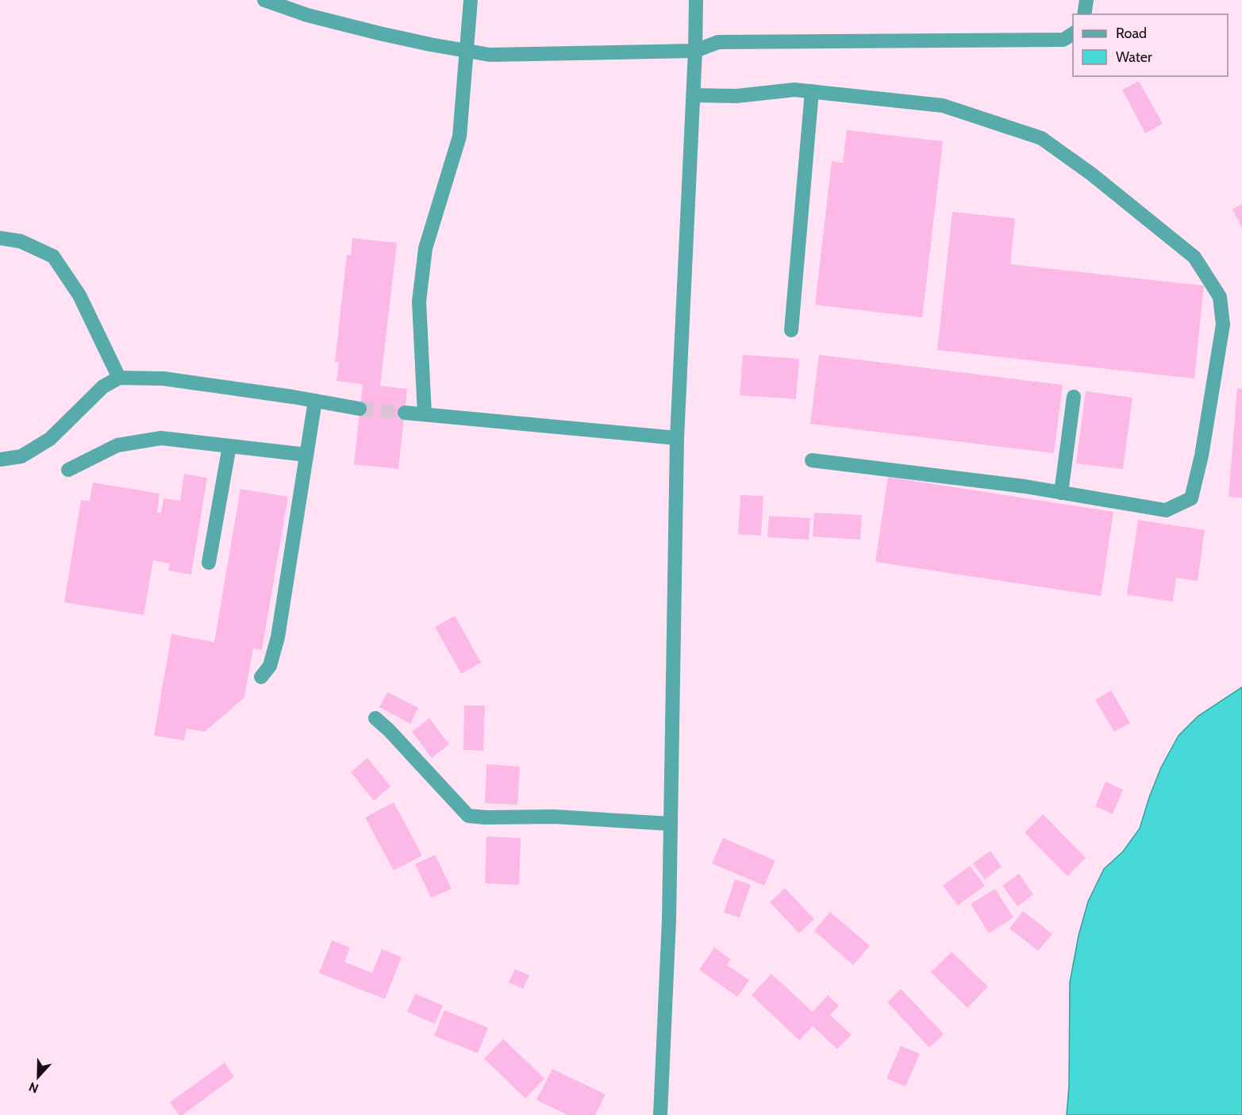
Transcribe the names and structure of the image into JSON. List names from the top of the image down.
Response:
{
  "legend": ["Road", "Water"],
  "north": "bottom"
}
